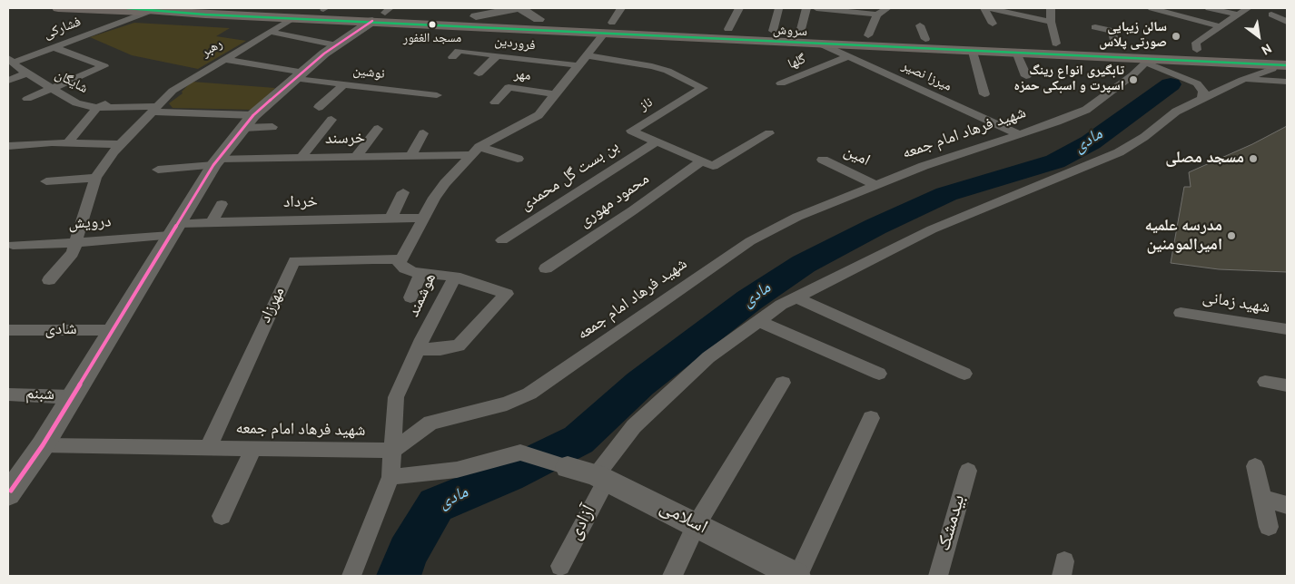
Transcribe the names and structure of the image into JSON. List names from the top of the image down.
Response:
{
  "streets": {
    "main road": ["سروش"],
    "street": [
      "فشارکی",
      "فروردین",
      "رهبر",
      "گلها",
      "نوشین",
      "مهر",
      "میرزا نصیر",
      "شایگان",
      "ناز",
      "شهید فرهاد امام جمعه",
      "خرسند",
      "امین",
      "بن بست گل محمدی",
      "محمود مهوری",
      "خرداد",
      "درویش",
      "هوشمند",
      "شهید زمانی",
      "مهرزاد",
      "شادی",
      "شبنم",
      "اسلامی",
      "آزادی",
      "بیدمشک"
    ]
  },
  "crossings": [
    ["فشارکی", "شایگان"],
    ["سروش", "رهبر"],
    ["سروش", "میرزا نصیر"],
    ["فروردین", "ناز"],
    ["رهبر", "نوشین"],
    ["رهبر", "شایگان"],
    ["رهبر", "درویش"],
    ["گلها", "میرزا نصیر"],
    ["میرزا نصیر", "شهید فرهاد امام جمعه"],
    ["ناز", "بن بست گل محمدی"],
    ["ناز", "محمود مهوری"],
    ["شهید فرهاد امام جمعه", "امین"],
    ["شهید فرهاد امام جمعه", "هوشمند"],
    ["شهید فرهاد امام جمعه", "مهرزاد"],
    ["خرداد", "درویش"],
    ["هوشمند", "مهرزاد"],
    ["اسلامی", "آزادی"]
  ],
  "water": ["مادی"],
  "places": [
    "مسجد الغفور",
    "سالن زیبایی صورتی پلاس",
    "تابگیری انواع رینگ اسپرت و اسبکی حمزه",
    "مسجد مصلی",
    "مدرسه علمیه امیرالمومنین"
  ],
  "north": "bottom right"
}
